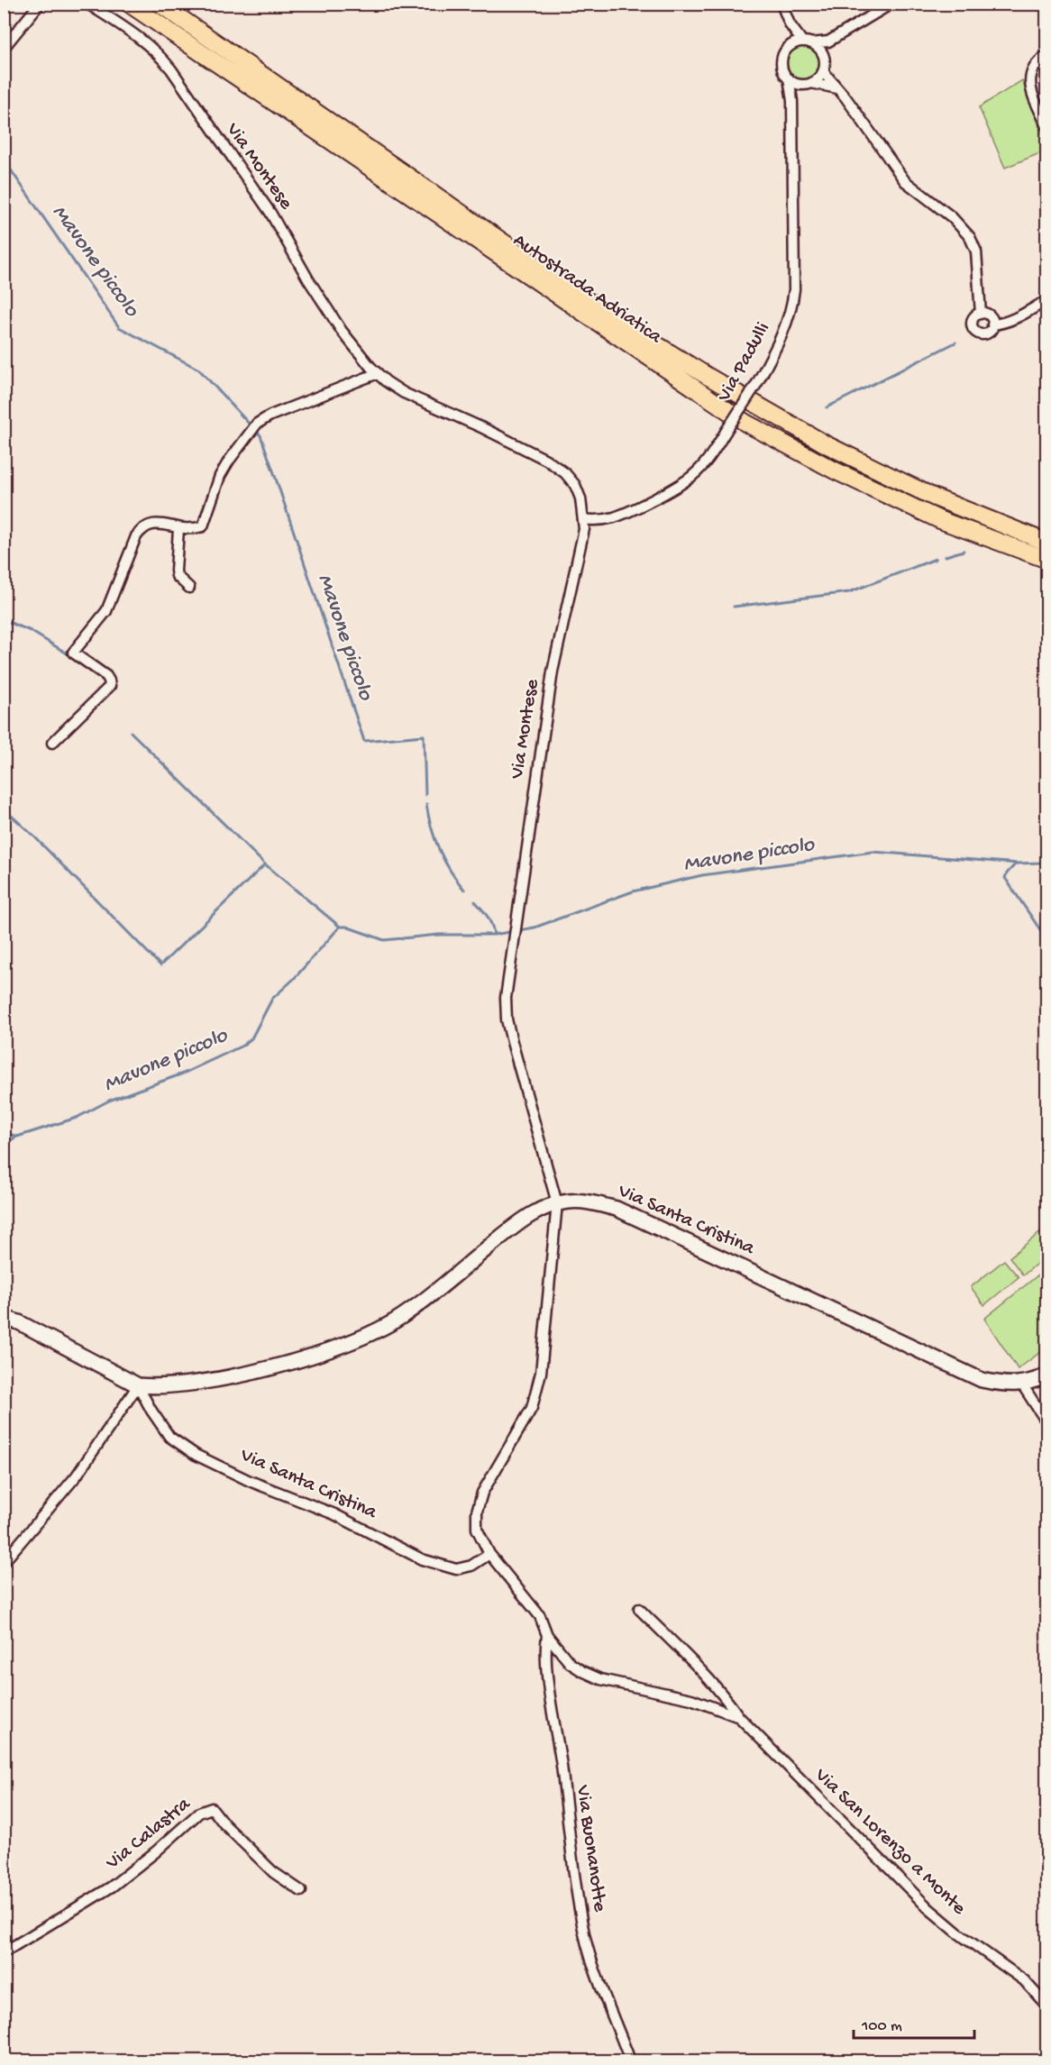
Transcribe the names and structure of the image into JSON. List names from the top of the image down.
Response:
{
  "streets": {
    "highway": ["Autostrada Adriatica"],
    "street": [
      "Via Montese",
      "Via Padulli",
      "Via Santa Cristina",
      "Via Calastra",
      "Via San Lorenzo a Monte",
      "Via Buonanotte"
    ]
  },
  "crossings": [
    ["Via Montese", "Via Padulli"],
    ["Via Montese", "Via Santa Cristina"],
    ["Via Montese", "Via San Lorenzo a Monte"],
    ["Via Santa Cristina", "Via San Lorenzo a Monte"],
    ["Via San Lorenzo a Monte", "Via Buonanotte"]
  ],
  "water": ["Mavone piccolo"],
  "scale_bar": "100 m"
}
